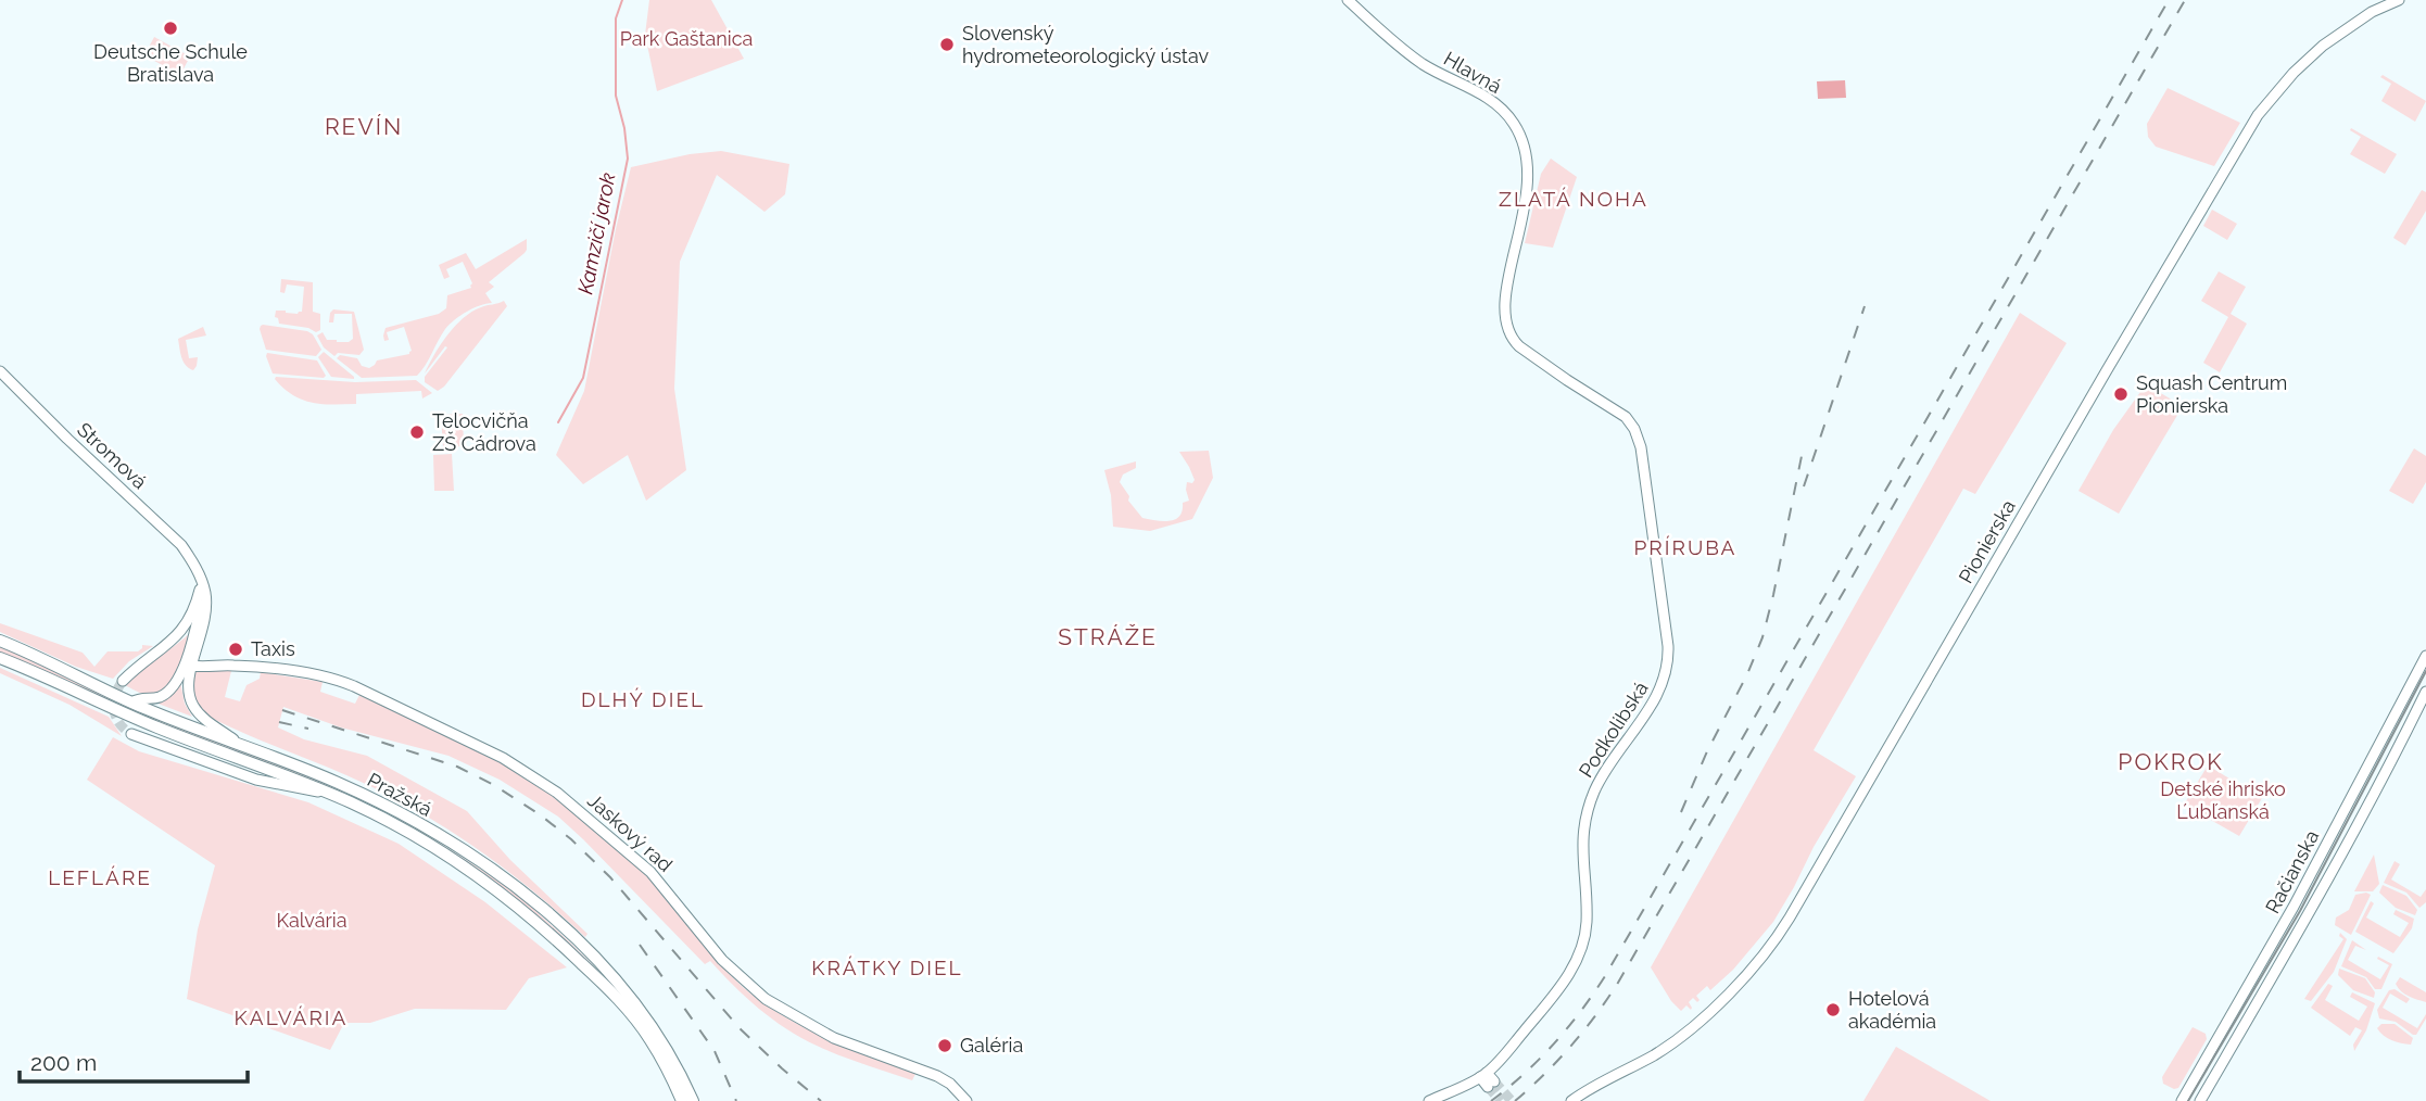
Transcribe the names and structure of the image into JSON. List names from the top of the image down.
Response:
{
  "streets": {
    "main road": ["Pražská"],
    "street": [
      "Hlavná",
      "Stromová",
      "Pionierska",
      "Podkolibská",
      "Jaskový rad",
      "Račianska"
    ]
  },
  "crossings": [
    ["Hlavná", "Podkolibská"],
    ["Stromová", "Jaskový rad"]
  ],
  "districts": [
    "REVÍN",
    "ZLATÁ NOHA",
    "PRÍRUBA",
    "STRÁŽE",
    "DLHÝ DIEL",
    "POKROK",
    "LEFLÁRE",
    "KRÁTKY DIEL",
    "KALVÁRIA"
  ],
  "water": ["Kamzičí jarok"],
  "parks": ["Park Gaštanica", "Detské ihrisko Ľubľanská", "Kalvária"],
  "places": [
    "Deutsche Schule Bratislava",
    "Slovenský hydrometeorologický ústav",
    "Squash Centrum Pionierska",
    "Telocvičňa ZŠ Cádrova",
    "Taxis",
    "Hotelová akadémia",
    "Galéria"
  ],
  "scale_bar": "200 m"
}
